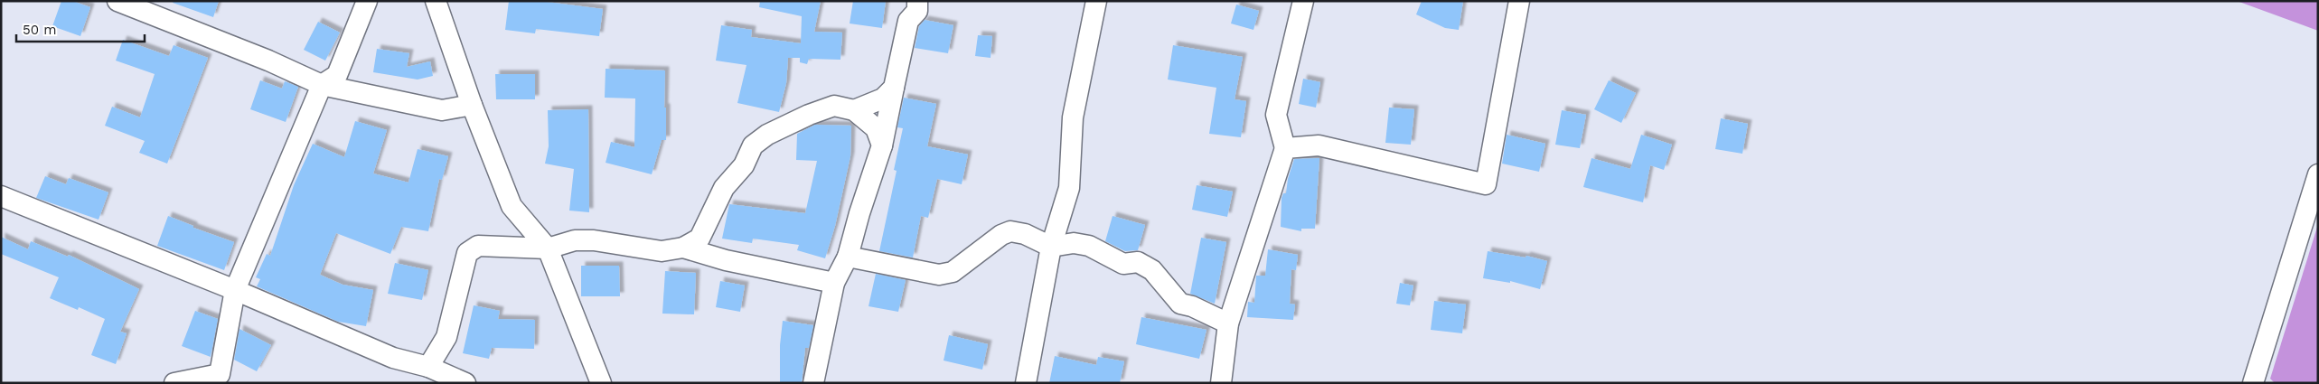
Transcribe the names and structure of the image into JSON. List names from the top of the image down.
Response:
{
  "scale_bar": "50 m"
}
